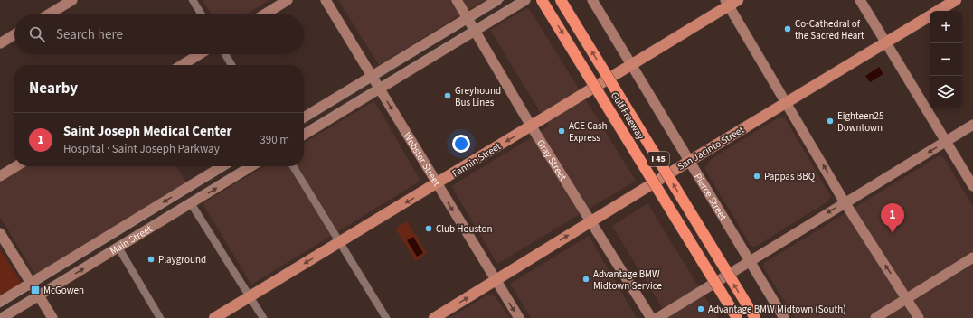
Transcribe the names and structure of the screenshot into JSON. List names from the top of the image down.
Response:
{
  "streets": {
    "highway": ["Gulf Freeway", "I 45"],
    "main road": [
      "San Jacinto Street",
      "Webster Street",
      "Fannin Street",
      "Gray Street",
      "Pierce Street",
      "Main Street"
    ]
  },
  "crossings": [
    ["San Jacinto Street", "Webster Street"],
    ["San Jacinto Street", "Gray Street"],
    ["San Jacinto Street", "Pierce Street"],
    ["Webster Street", "Fannin Street"],
    ["Fannin Street", "Gray Street"],
    ["Fannin Street", "Pierce Street"]
  ],
  "one_way": ["Webster Street", "Fannin Street"],
  "places": {
    "other": [
      "Co-Cathedral of the Sacred Heart",
      "Greyhound Bus Lines",
      "Eighteen25 Downtown",
      "ACE Cash Express",
      "Pappas BBQ",
      "Club Houston",
      "Playground",
      "Advantage BMW Midtown Service",
      "Advantage BMW Midtown (South)"
    ],
    "transit": ["McGowen"]
  },
  "page": {
    "map_buttons": ["+", "−"],
    "search": "Search here",
    "heading": "Nearby",
    "list": [
      {
        "mark": "1",
        "name": "Saint Joseph Medical Center",
        "note": "Hospital · Saint Joseph Parkway",
        "value": "390 m"
      }
    ],
    "pins": "1"
  }
}
